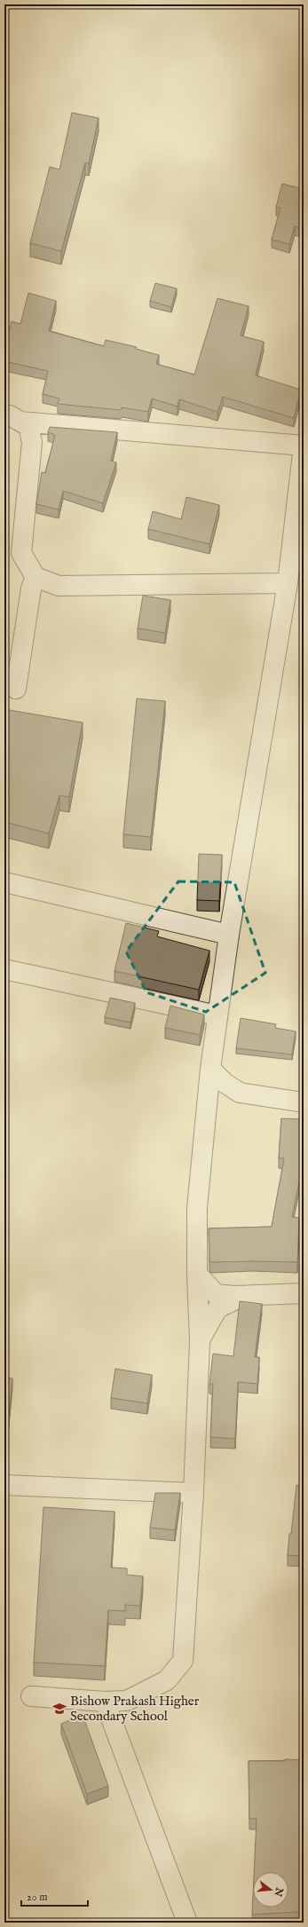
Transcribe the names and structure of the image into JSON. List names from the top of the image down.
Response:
{
  "places": {
    "school or university": ["Bishow Prakash Higher Secondary School"]
  },
  "scale_bar": "20 m",
  "north": "right"
}
